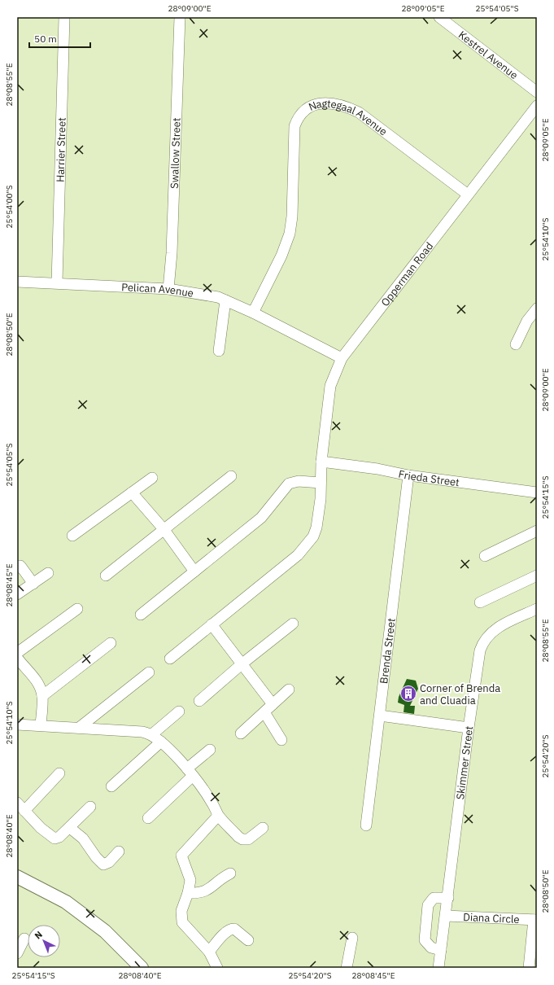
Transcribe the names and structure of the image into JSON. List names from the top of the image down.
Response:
{
  "streets": {
    "street": [
      "Kestrel Avenue",
      "Nagtegaal Avenue",
      "Harrier Street",
      "Swallow Street",
      "Opperman Road",
      "Pelican Avenue",
      "Frieda Street",
      "Brenda Street",
      "Skimmer Street",
      "Diana Circle"
    ]
  },
  "crossings": [
    ["Nagtegaal Avenue", "Opperman Road"],
    ["Nagtegaal Avenue", "Pelican Avenue"],
    ["Harrier Street", "Pelican Avenue"],
    ["Swallow Street", "Pelican Avenue"],
    ["Opperman Road", "Pelican Avenue"],
    ["Opperman Road", "Frieda Street"],
    ["Frieda Street", "Brenda Street"],
    ["Skimmer Street", "Diana Circle"]
  ],
  "places": {
    "building": ["Corner of Brenda and Cluadia"]
  },
  "scale_bar": "50 m",
  "north": "top left",
  "coordinates": [
    "28°09'00\"E",
    "28°09'05\"E",
    "25°54'05\"S",
    "28°08'55\"E",
    "25°54'00\"S",
    "25°54'10\"S",
    "28°08'50\"E",
    "25°54'15\"S",
    "28°08'45\"E",
    "25°54'20\"S",
    "28°08'40\"E"
  ]
}
